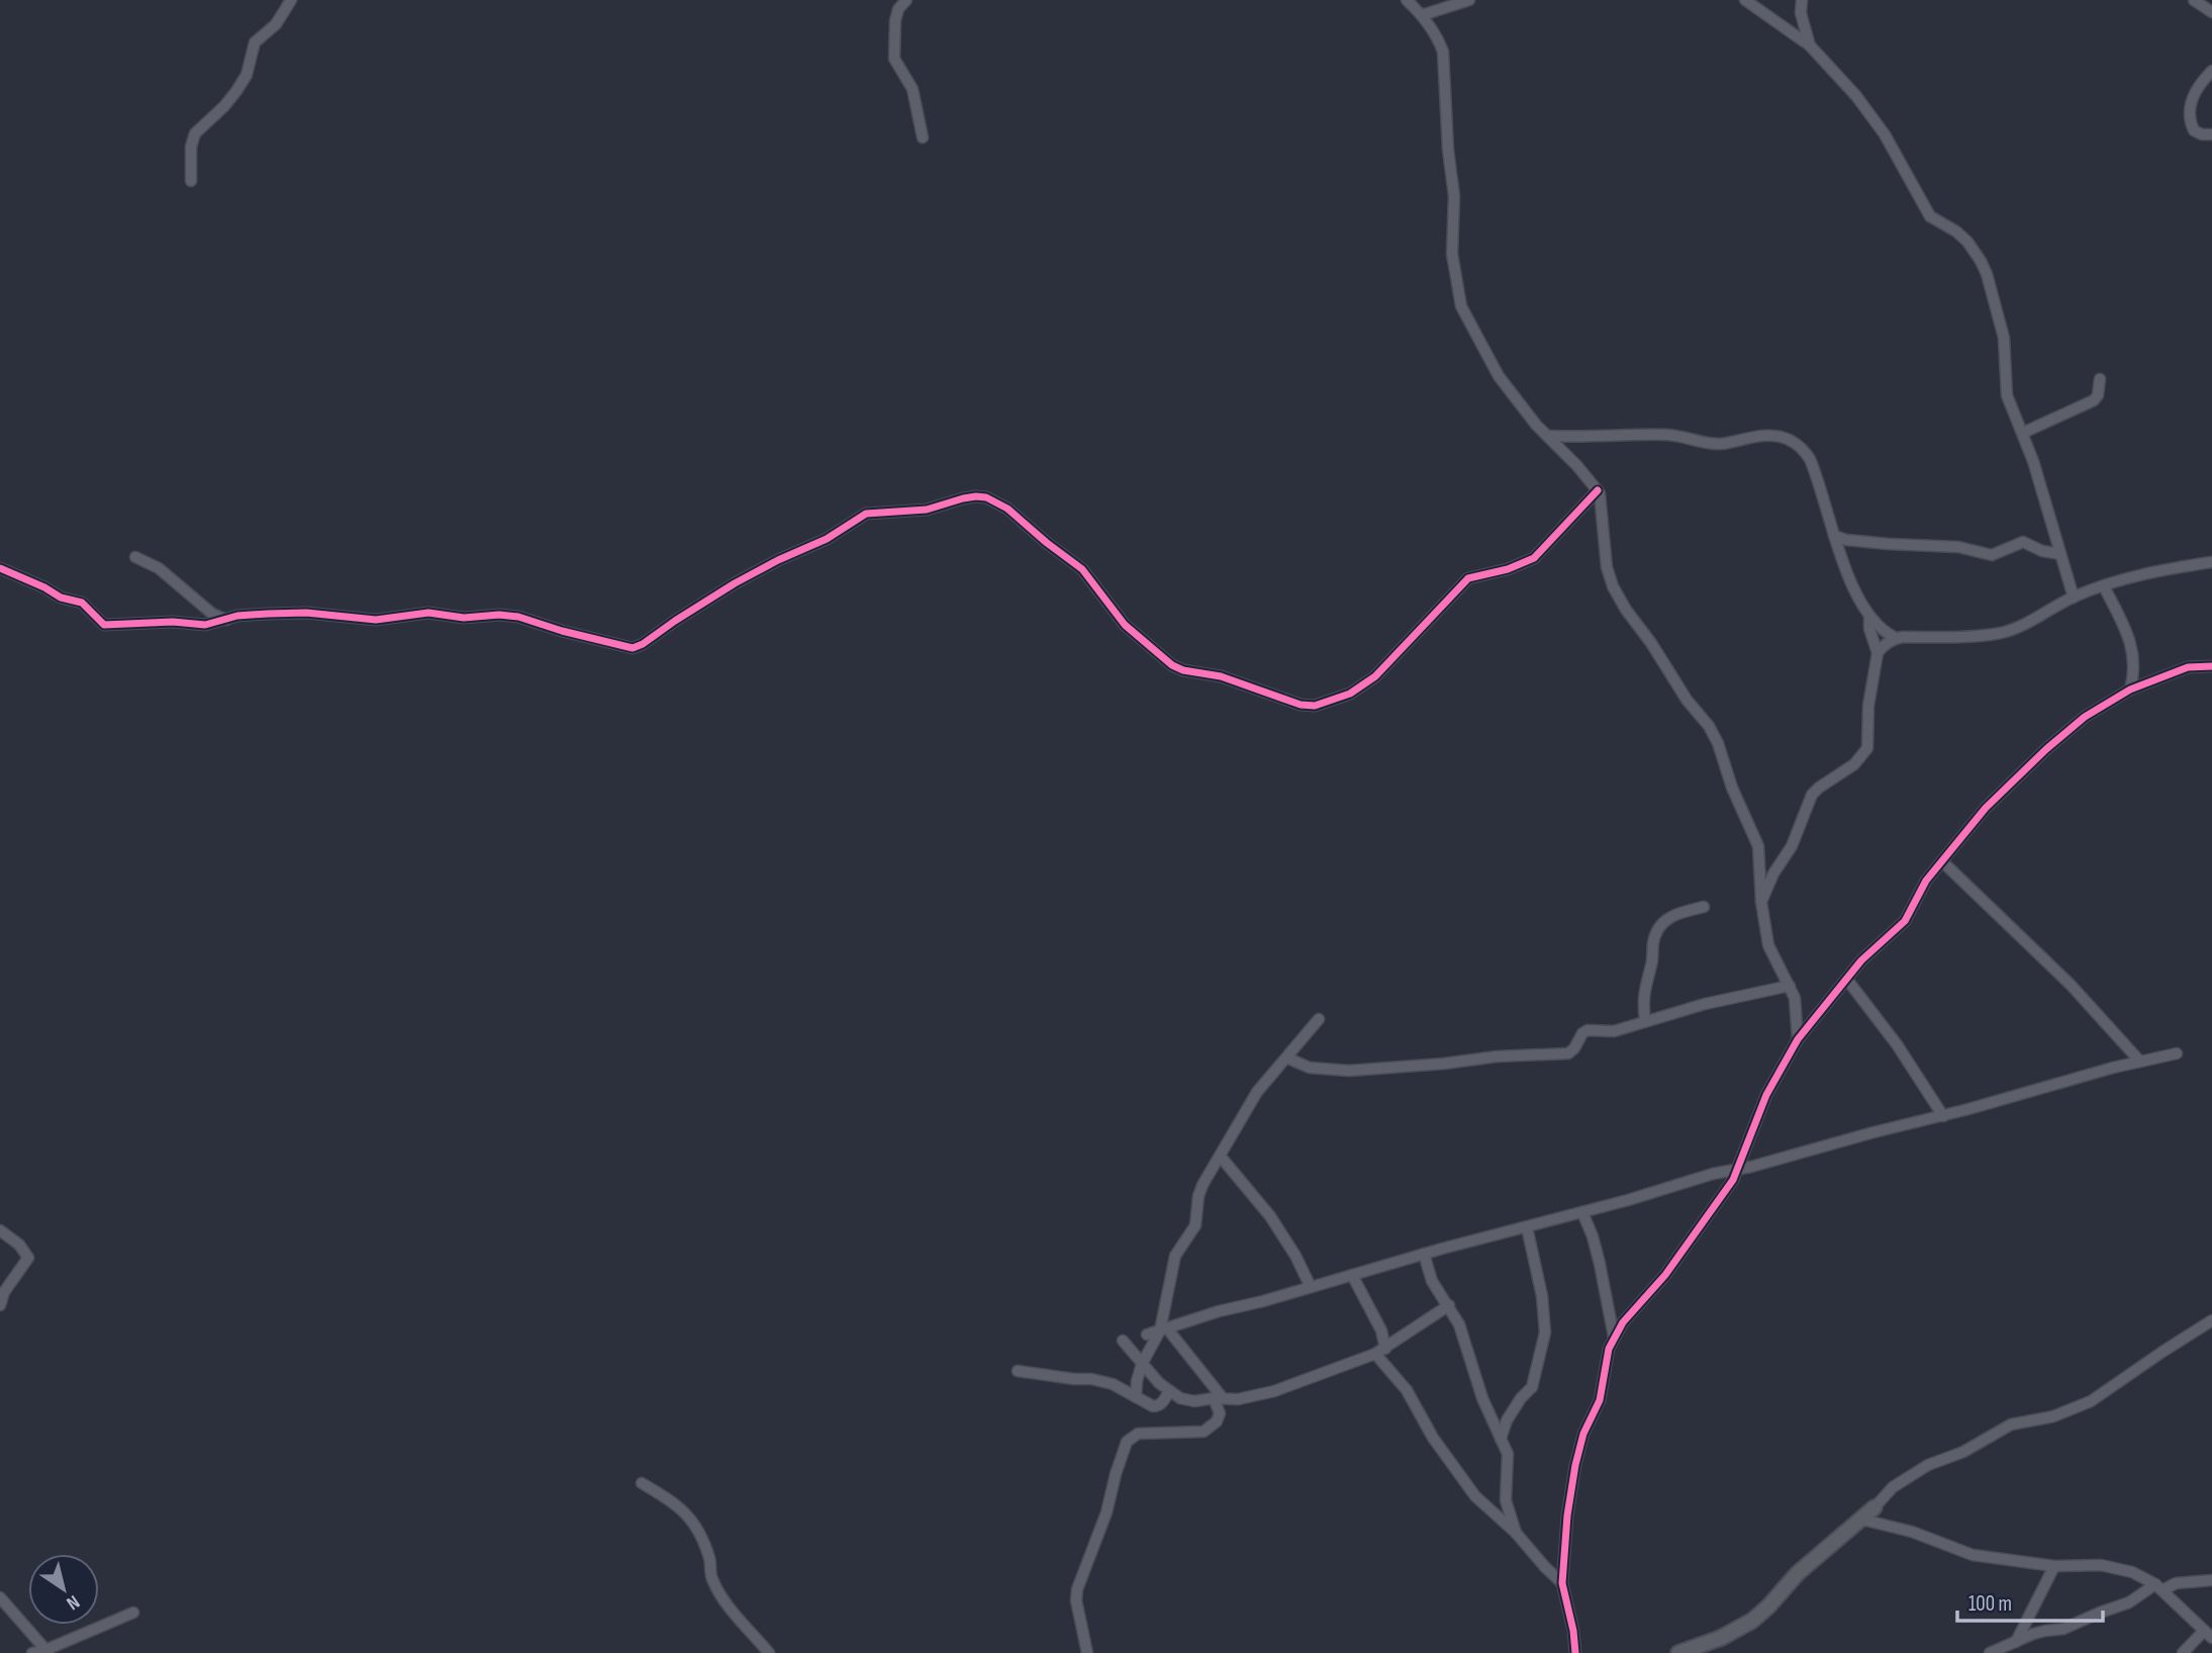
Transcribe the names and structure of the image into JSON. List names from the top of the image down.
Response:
{
  "scale_bar": "100 m",
  "north": "bottom right"
}
